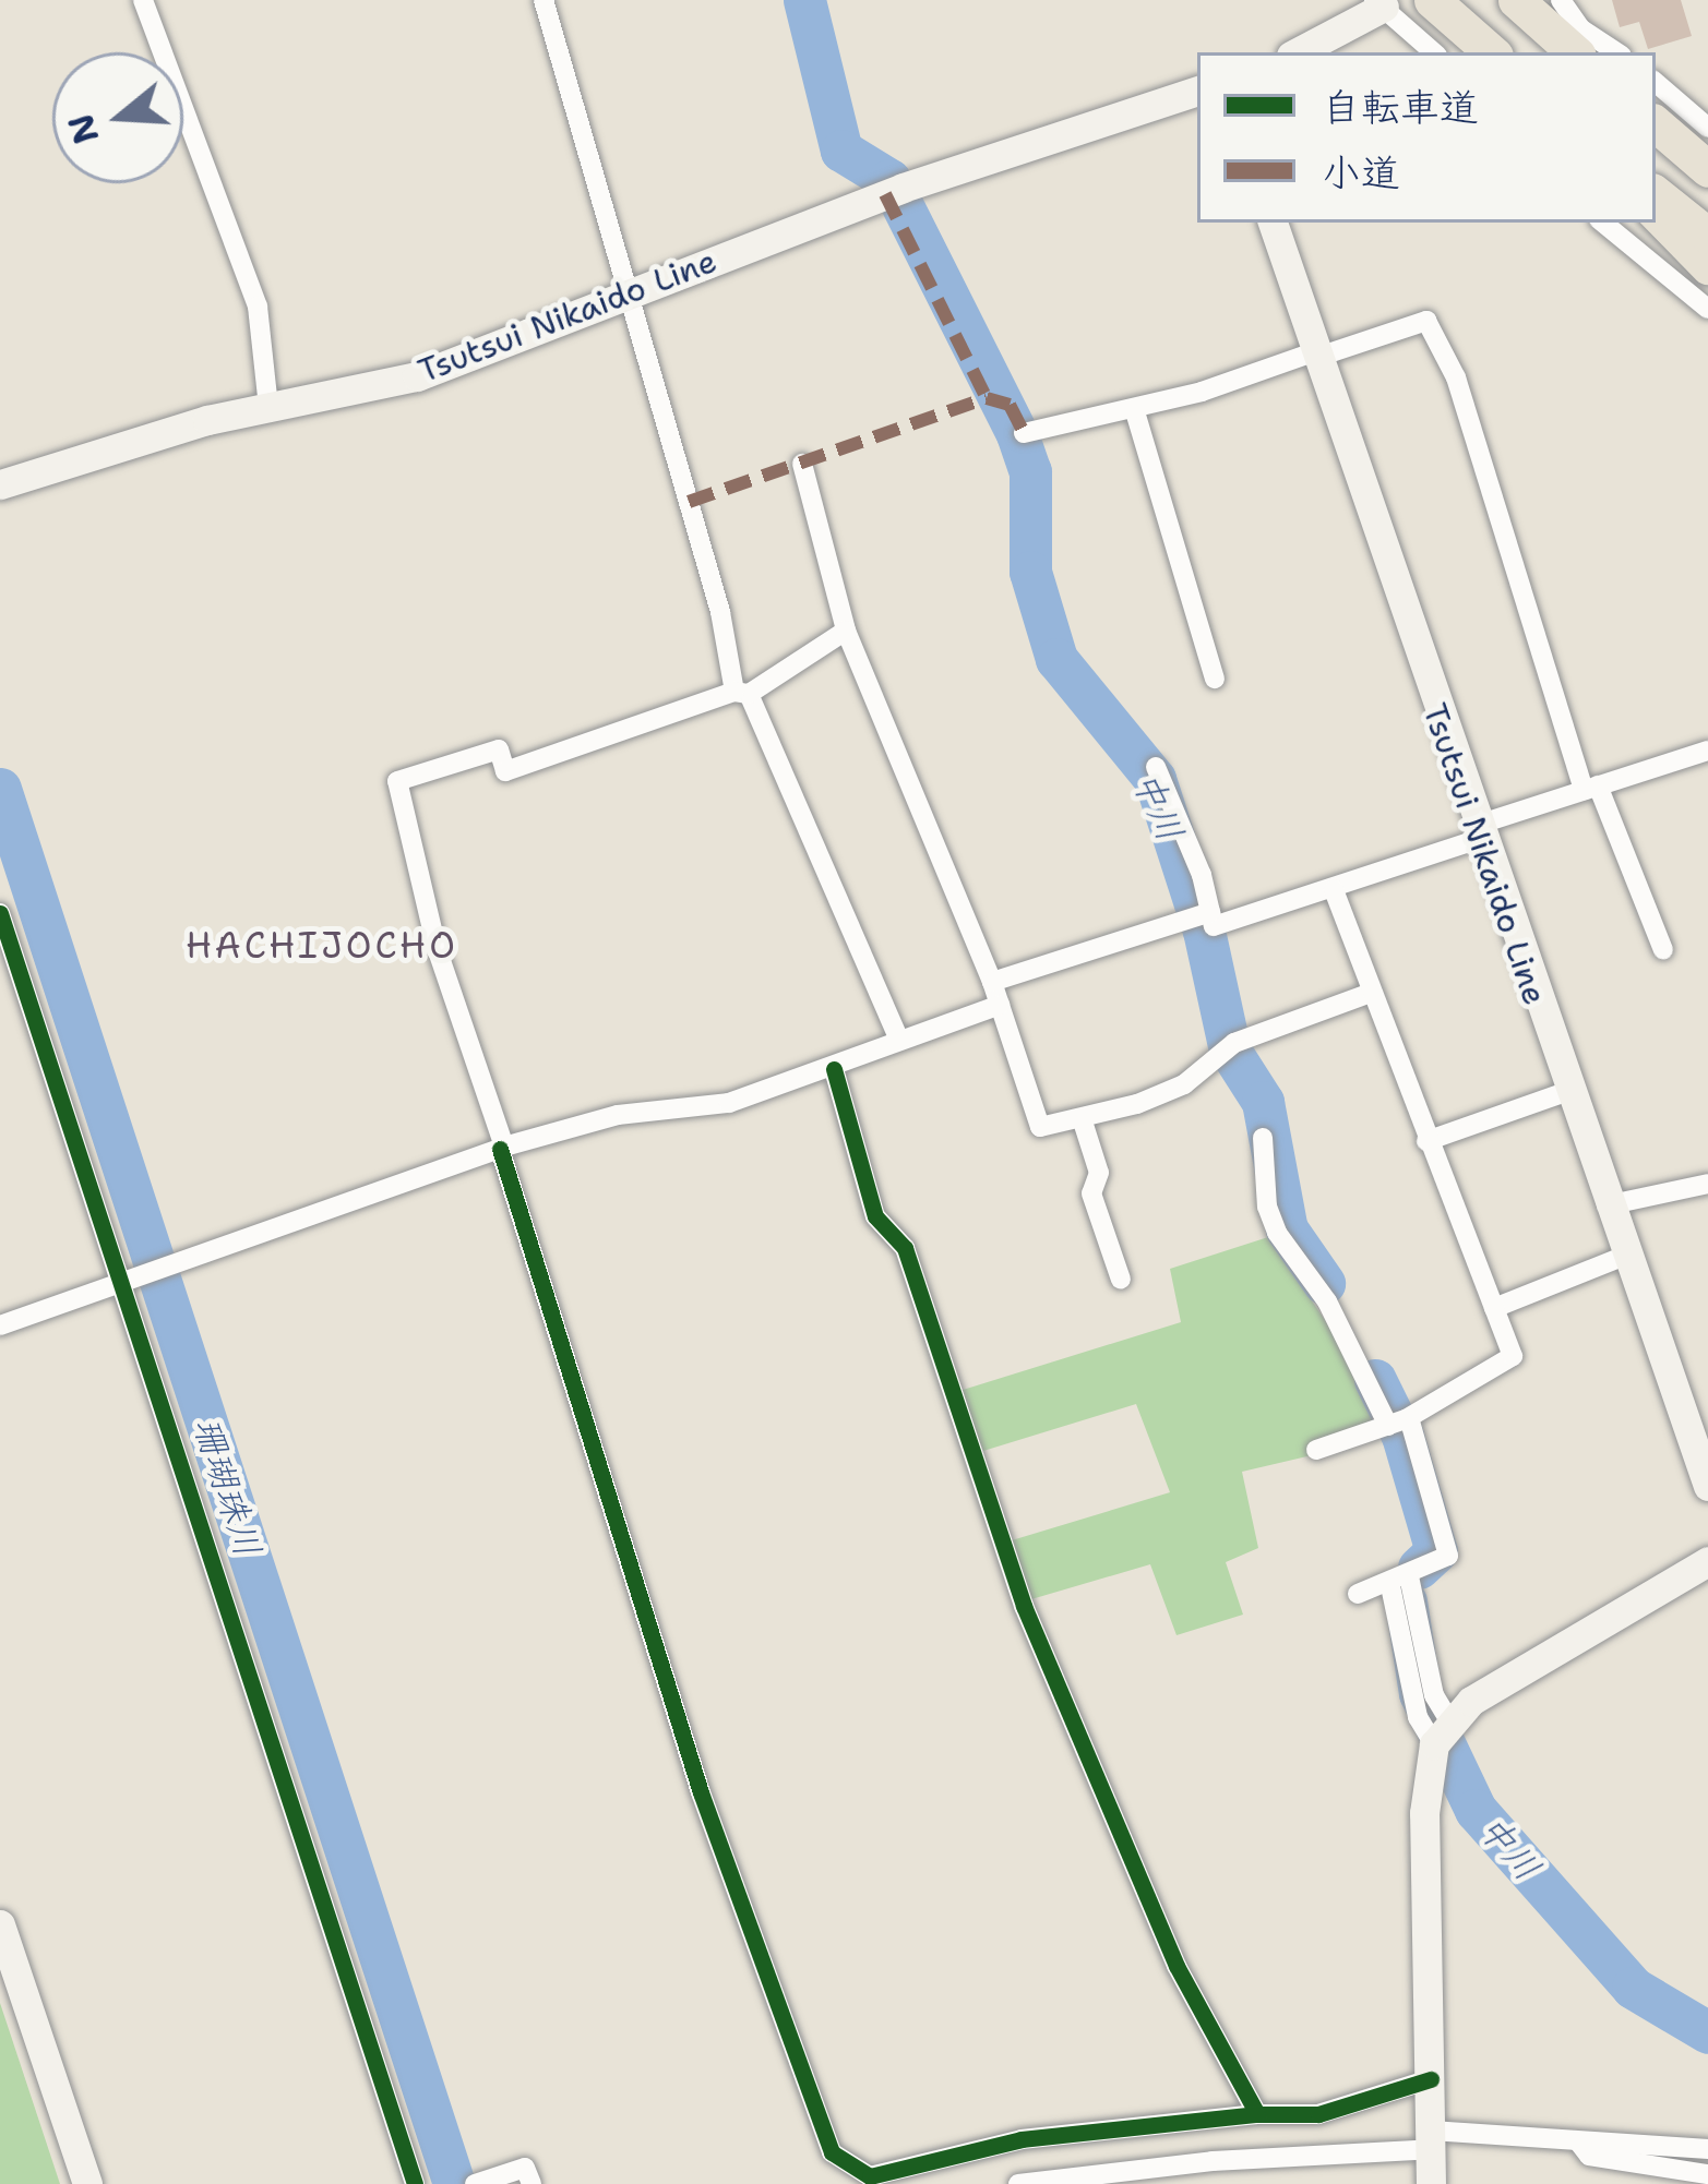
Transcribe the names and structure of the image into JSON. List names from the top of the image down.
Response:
{
  "streets": {
    "main road": ["Tsutsui Nikaido Line"]
  },
  "districts": ["HACHIJOCHO"],
  "water": ["中川", "珊瑚珠川"],
  "legend": ["自転車道", "小道"],
  "north": "left"
}
